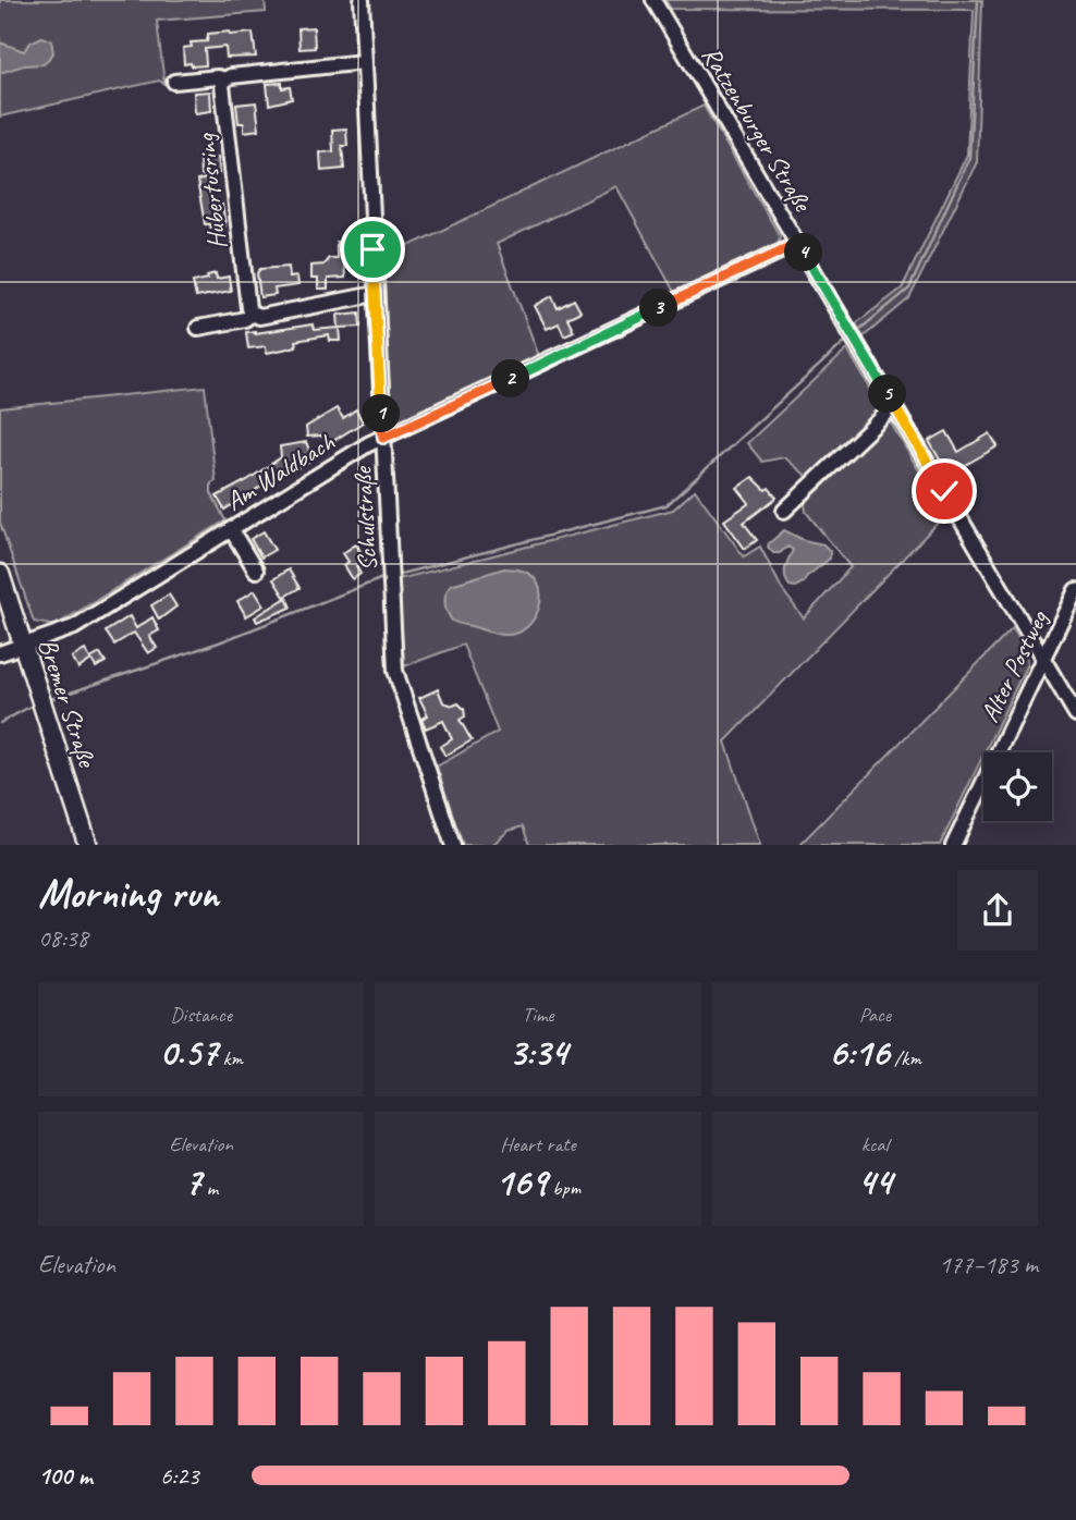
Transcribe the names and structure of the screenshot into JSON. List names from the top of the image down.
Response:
{
  "streets": {
    "main road": ["Bremer Straße"],
    "street": [
      "Ratzenburger Straße",
      "Hubertusring",
      "Am Waldbach",
      "Schulstraße",
      "Alter Postweg"
    ]
  },
  "crossings": [
    ["Ratzenburger Straße", "Am Waldbach"],
    ["Ratzenburger Straße", "Alter Postweg"],
    ["Am Waldbach", "Schulstraße"],
    ["Am Waldbach", "Bremer Straße"]
  ],
  "page": {
    "pins": [
      "4",
      "3",
      "2",
      "5",
      "1"
    ],
    "heading": ["Morning run", "08:38"],
    "stats": [
      ["Distance", "0.57 km"],
      ["Time", "3:34"],
      ["Pace", "6:16 /km"],
      ["Elevation", "7 m"],
      ["Heart rate", "169 bpm"],
      ["kcal", "44"]
    ],
    "chart": ["Elevation", "177–183 m"],
    "list": [
      {
        "name": "100 m",
        "note": "6:23"
      }
    ]
  }
}
